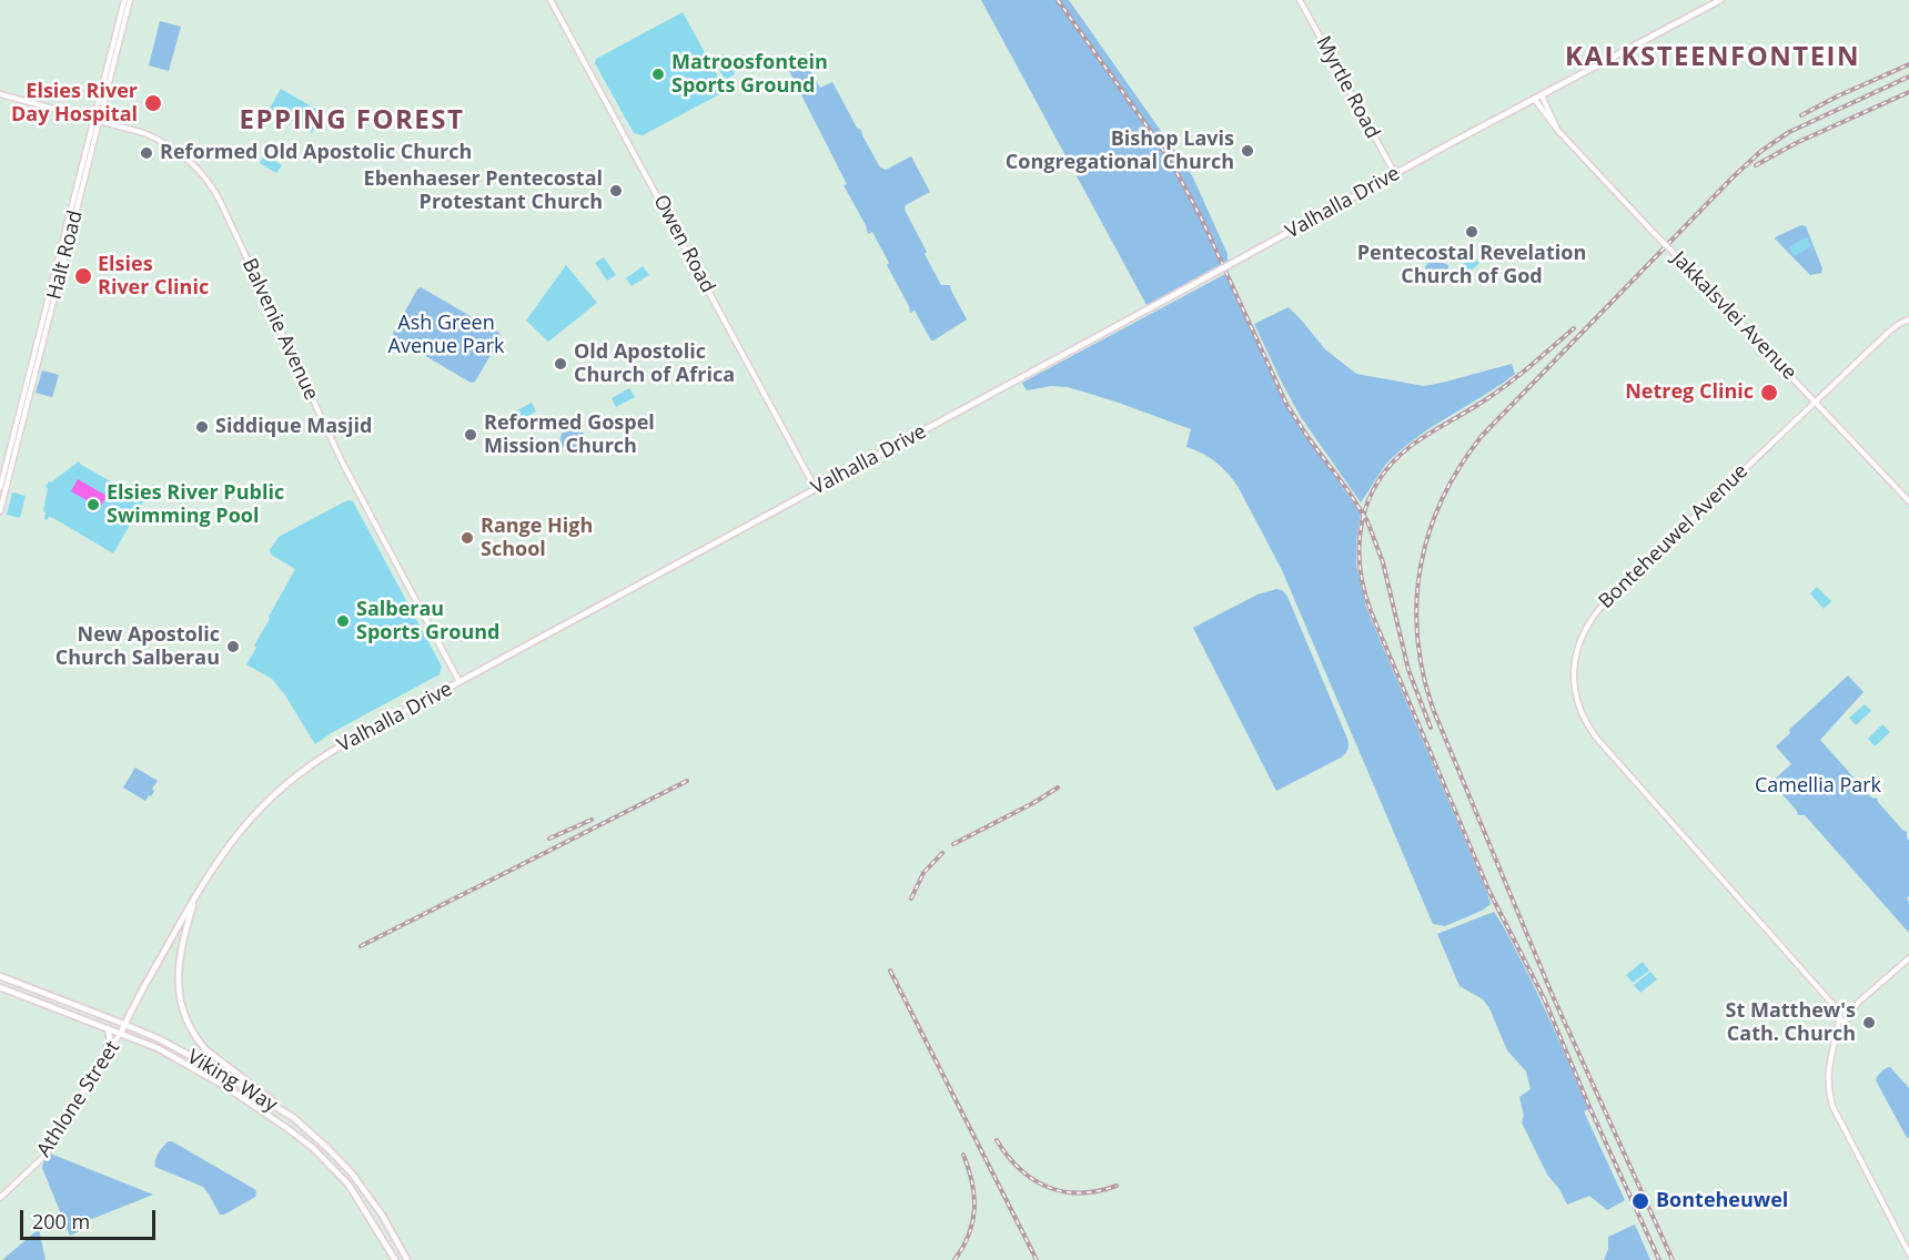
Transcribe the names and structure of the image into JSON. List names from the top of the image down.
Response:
{
  "streets": {
    "main road": ["Valhalla Drive", "Viking Way"],
    "street": [
      "Myrtle Road",
      "Owen Road",
      "Halt Road",
      "Jakkalsvlei Avenue",
      "Balvenie Avenue",
      "Bonteheuwel Avenue",
      "Athlone Street"
    ]
  },
  "crossings": [
    ["Myrtle Road", "Valhalla Drive"],
    ["Valhalla Drive", "Owen Road"],
    ["Valhalla Drive", "Jakkalsvlei Avenue"],
    ["Valhalla Drive", "Balvenie Avenue"],
    ["Valhalla Drive", "Viking Way"],
    ["Valhalla Drive", "Athlone Street"],
    ["Halt Road", "Balvenie Avenue"],
    ["Jakkalsvlei Avenue", "Bonteheuwel Avenue"],
    ["Viking Way", "Athlone Street"]
  ],
  "districts": ["KALKSTEENFONTEIN", "EPPING FOREST"],
  "parks": ["Ash Green Avenue Park", "Camellia Park"],
  "places": [
    "Matroosfontein Sports Ground",
    "Elsies River Day Hospital",
    "Bishop Lavis Congregational Church",
    "Reformed Old Apostolic Church",
    "Ebenhaeser Pentecostal Protestant Church",
    "Pentecostal Revelation Church of God",
    "Elsies River Clinic",
    "Old Apostolic Church of Africa",
    "Netreg Clinic",
    "Siddique Masjid",
    "Reformed Gospel Mission Church",
    "Elsies River Public Swimming Pool",
    "Range High School",
    "Salberau Sports Ground",
    "New Apostolic Church Salberau",
    "St Matthew's Cath. Church",
    "Bonteheuwel"
  ],
  "scale_bar": "200 m"
}
